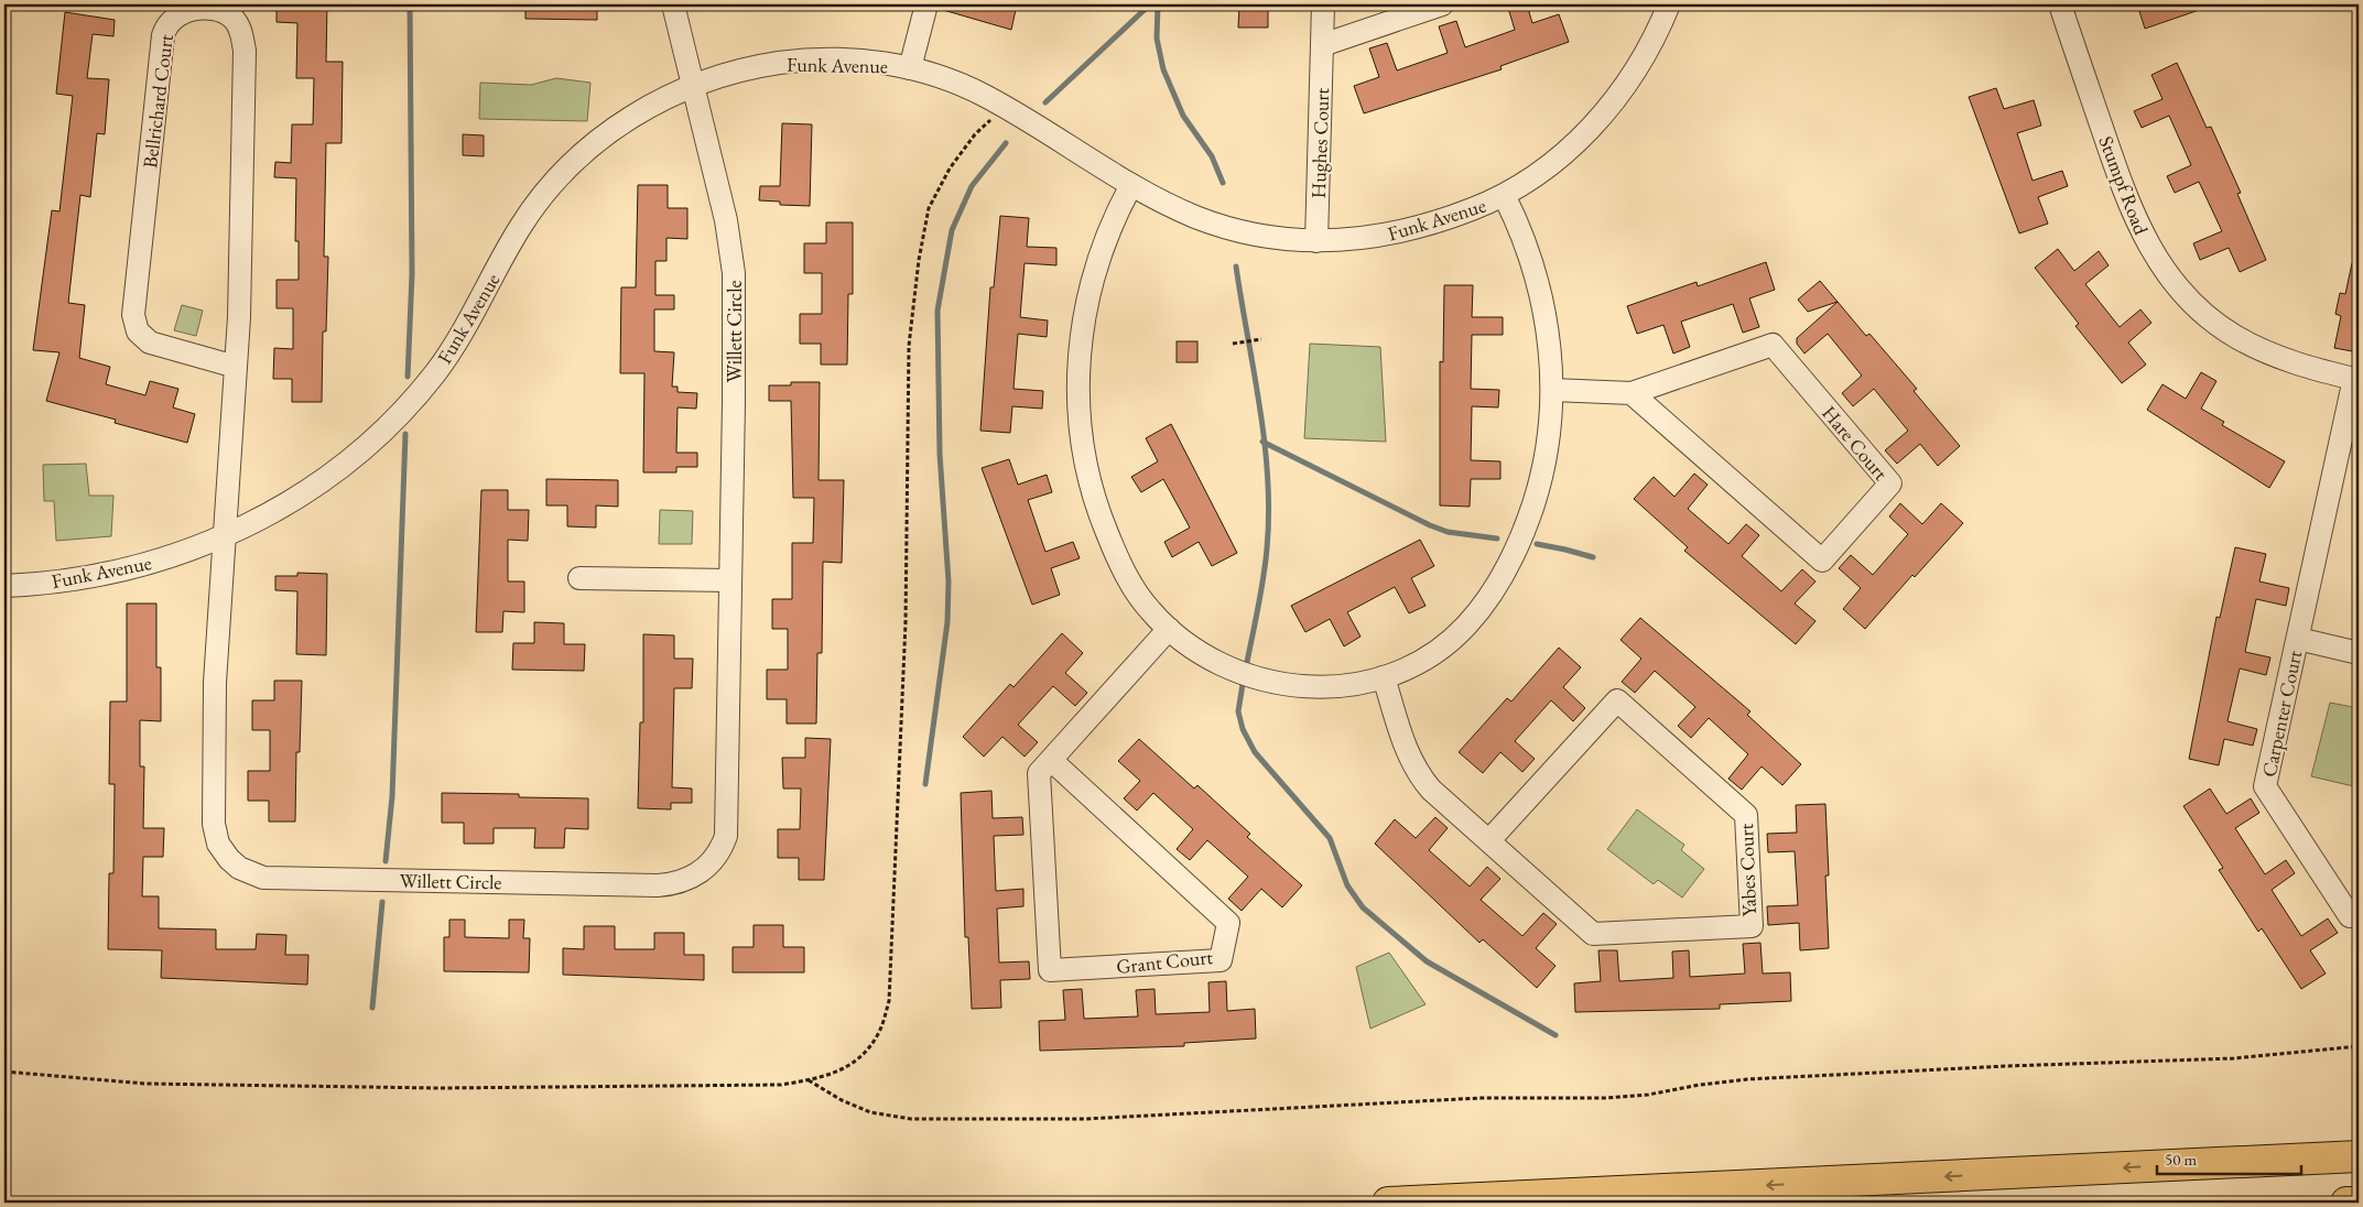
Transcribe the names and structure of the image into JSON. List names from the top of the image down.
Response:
{
  "streets": {
    "street": [
      "Funk Avenue",
      "Bellrichard Court",
      "Hughes Court",
      "Stumpf Road",
      "Willett Circle",
      "Hare Court",
      "Carpenter Court",
      "Yabes Court",
      "Grant Court"
    ]
  },
  "crossings": [
    ["Funk Avenue", "Bellrichard Court"],
    ["Funk Avenue", "Hughes Court"],
    ["Funk Avenue", "Willett Circle"],
    ["Bellrichard Court", "Willett Circle"],
    ["Stumpf Road", "Carpenter Court"]
  ],
  "scale_bar": "50 m"
}
